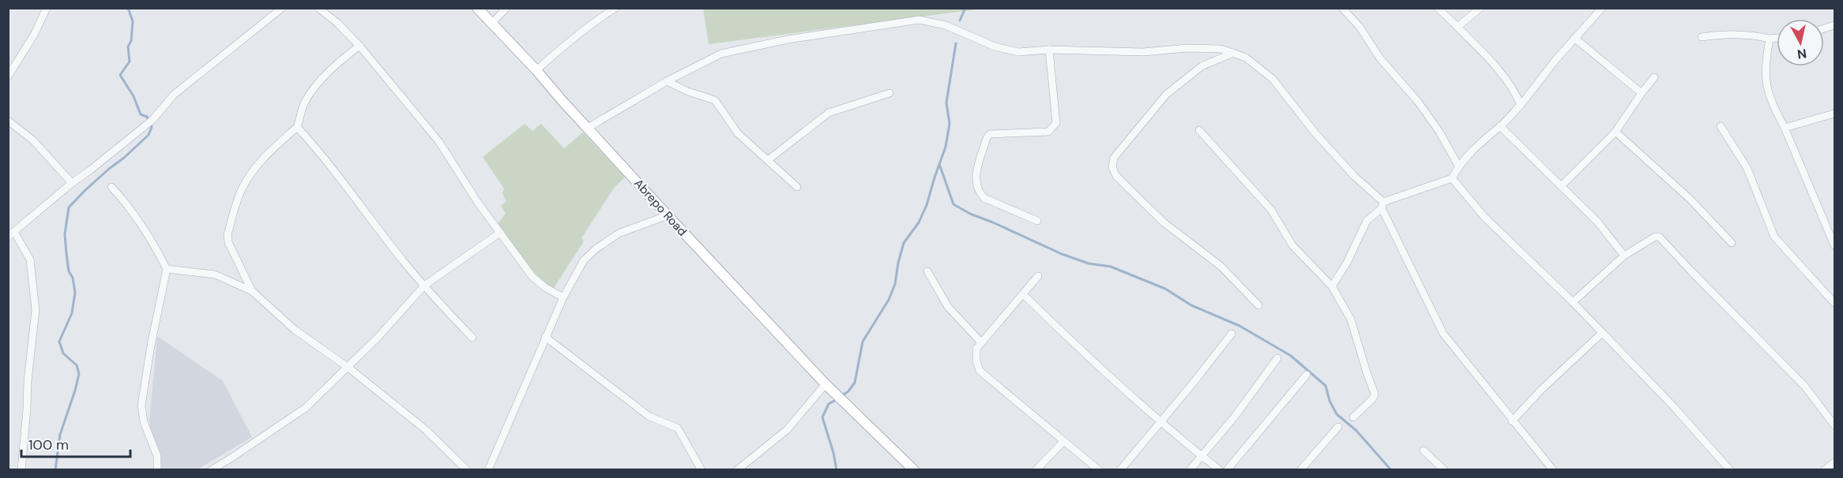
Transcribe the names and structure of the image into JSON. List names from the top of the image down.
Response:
{
  "streets": {
    "main road": ["Abrepo Road"]
  },
  "scale_bar": "100 m",
  "north": "bottom"
}
